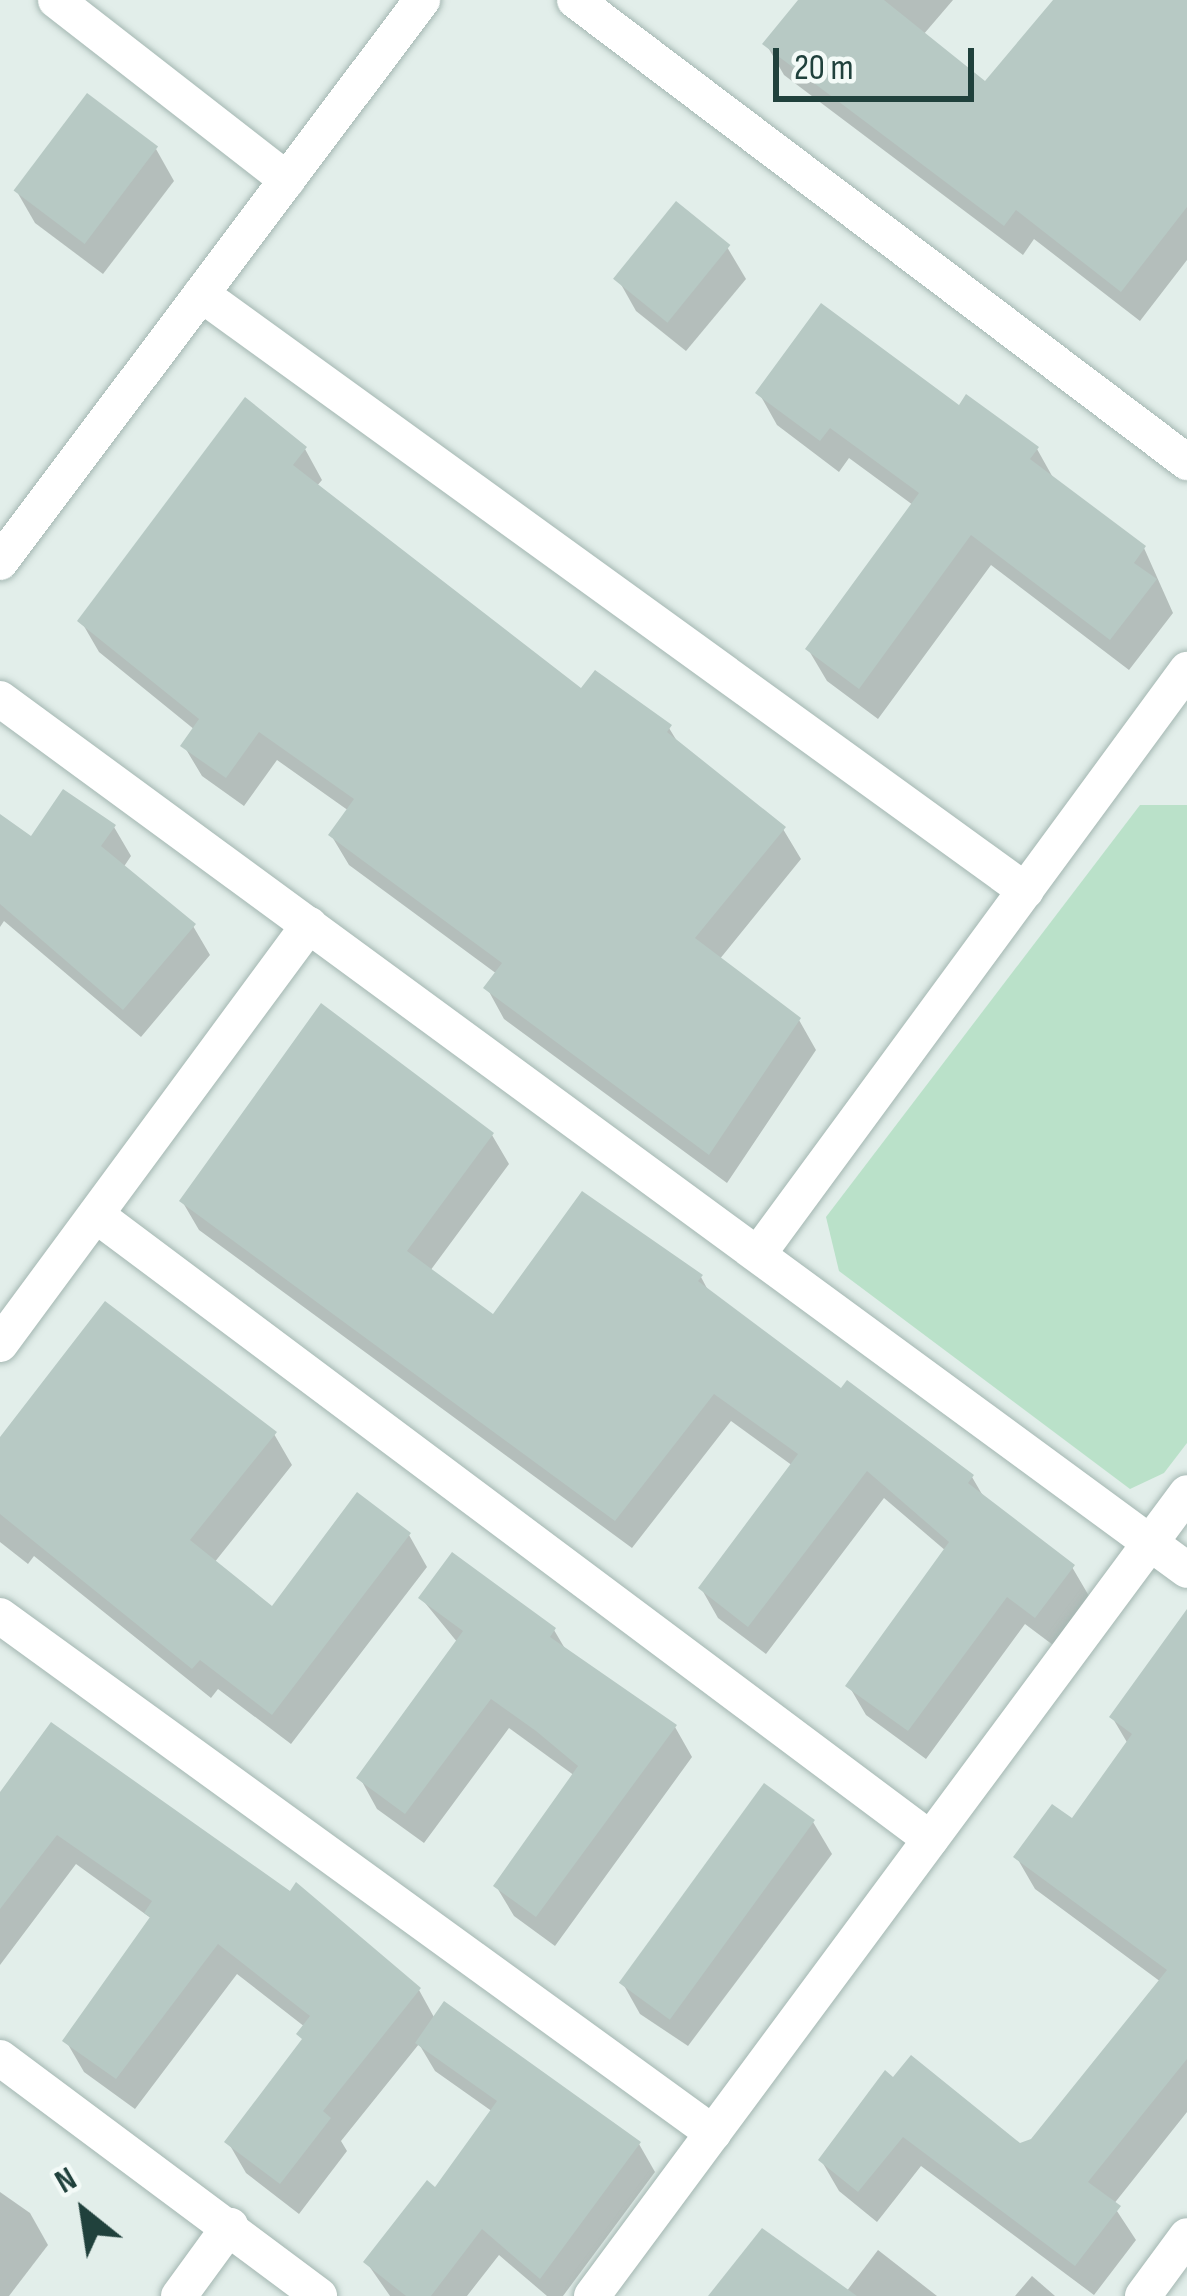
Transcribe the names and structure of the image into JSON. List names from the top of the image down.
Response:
{
  "scale_bar": "20 m",
  "north": "top left"
}
